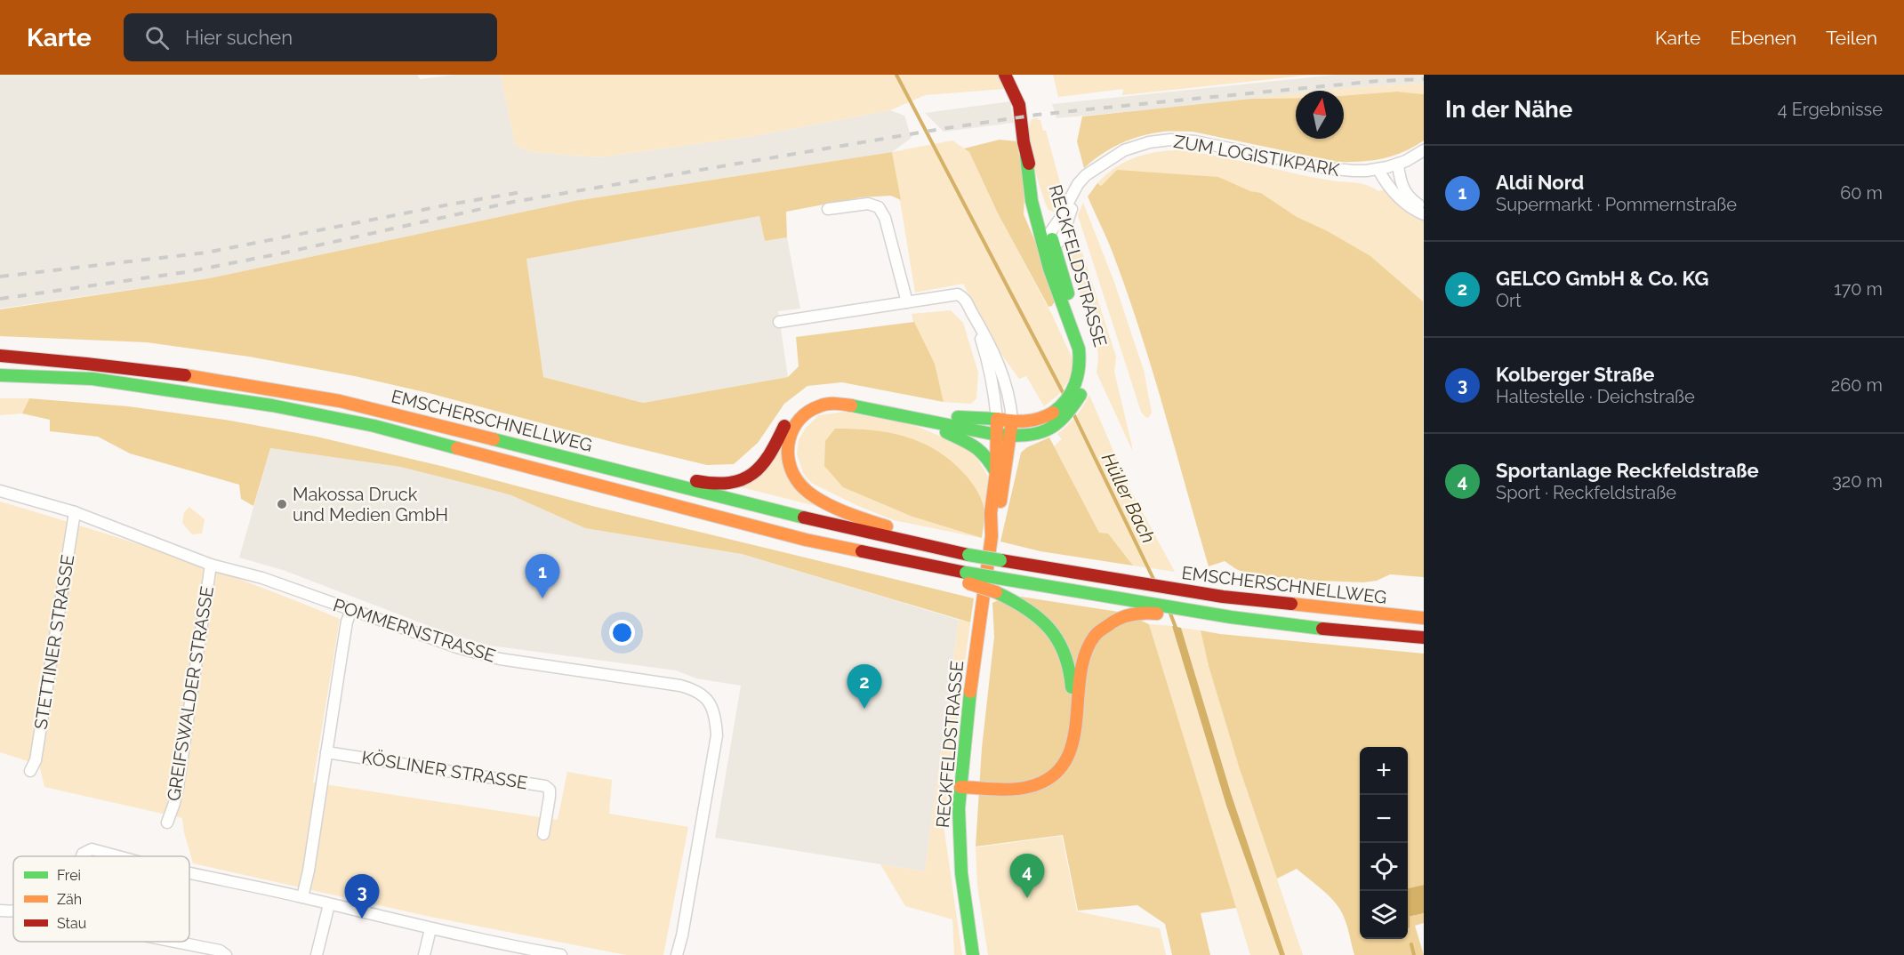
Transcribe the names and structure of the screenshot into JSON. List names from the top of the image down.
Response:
{
  "streets": {
    "main road": ["RECKFELDSTRASSE", "EMSCHERSCHNELLWEG"],
    "street": [
      "ZUM LOGISTIKPARK",
      "POMMERNSTRASSE",
      "STETTINER STRASSE",
      "GREIFSWALDER STRASSE",
      "KÖSLINER STRASSE"
    ]
  },
  "crossings": [
    ["ZUM LOGISTIKPARK", "RECKFELDSTRASSE"],
    ["POMMERNSTRASSE", "STETTINER STRASSE"],
    ["POMMERNSTRASSE", "GREIFSWALDER STRASSE"]
  ],
  "water": ["Hüller Bach"],
  "places": ["Makossa Druck und Medien GmbH"],
  "legend": ["Frei", "Zäh", "Stau"],
  "north": "top",
  "page": {
    "header": "Karte",
    "search": "Hier suchen",
    "nav": ["Karte", "Ebenen", "Teilen"],
    "heading": ["In der Nähe", "4 Ergebnisse"],
    "list": [
      {
        "mark": "1",
        "name": "Aldi Nord",
        "note": "Supermarkt · Pommernstraße",
        "value": "60 m"
      },
      {
        "mark": "2",
        "name": "GELCO GmbH & Co. KG",
        "note": "Ort",
        "value": "170 m"
      },
      {
        "mark": "3",
        "name": "Kolberger Straße",
        "note": "Haltestelle · Deichstraße",
        "value": "260 m"
      },
      {
        "mark": "4",
        "name": "Sportanlage Reckfeldstraße",
        "note": "Sport · Reckfeldstraße",
        "value": "320 m"
      }
    ],
    "pins": [
      "1",
      "2",
      "4",
      "3"
    ],
    "map_buttons": ["+", "−"]
  }
}
